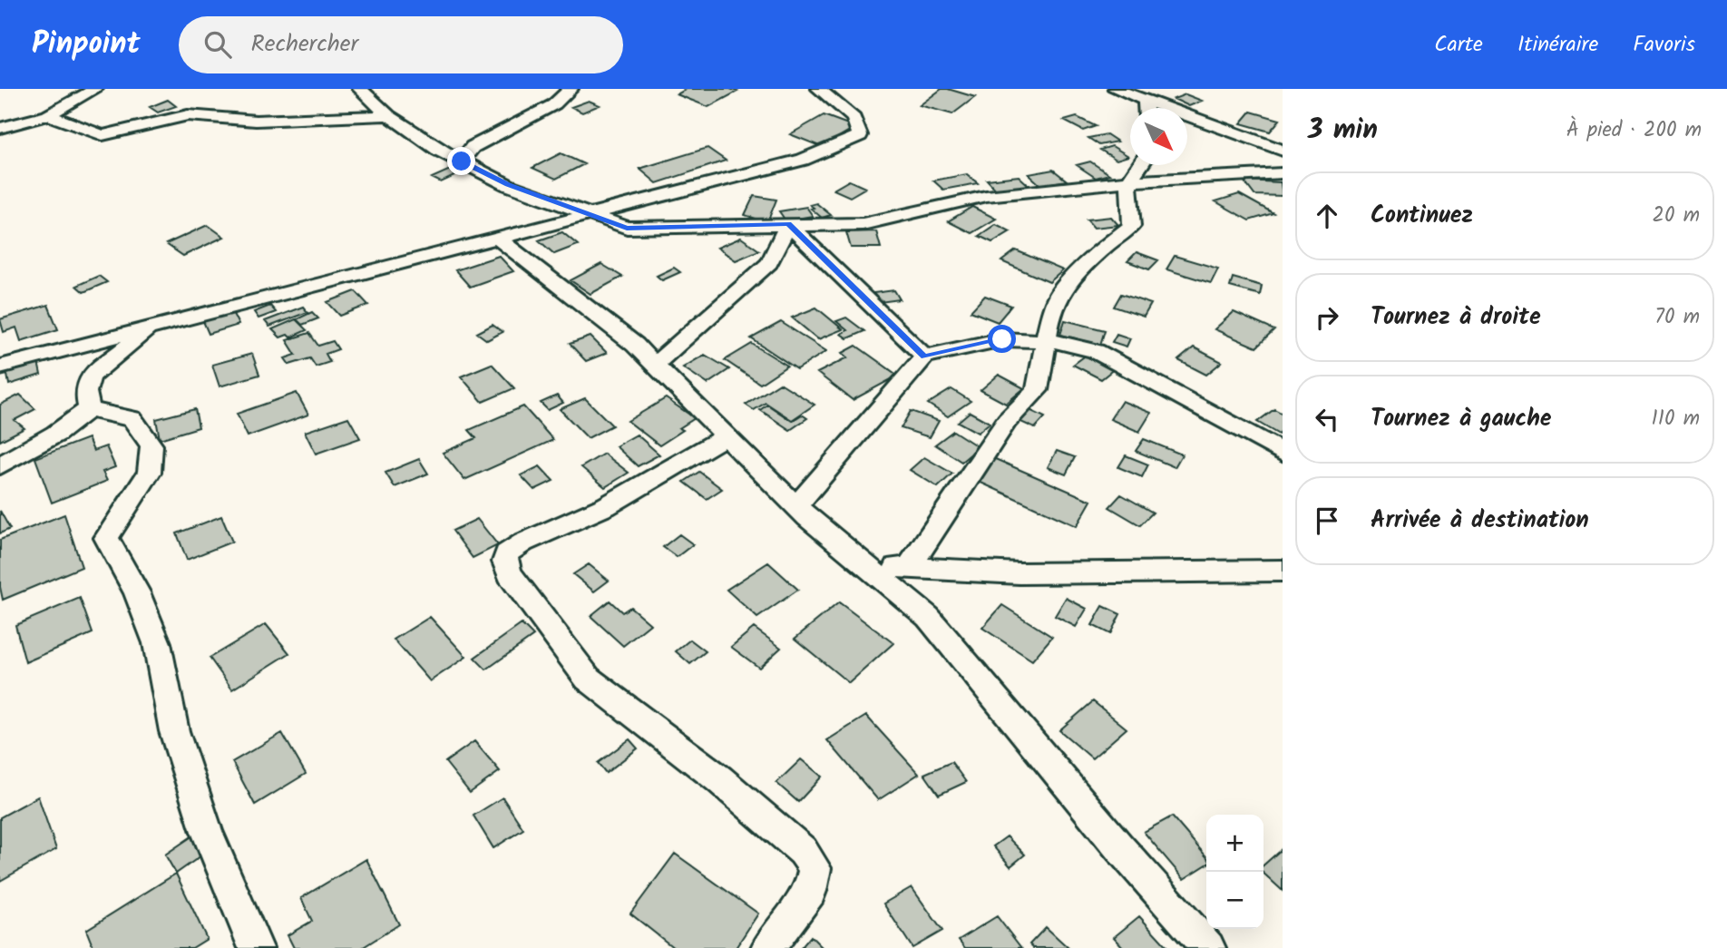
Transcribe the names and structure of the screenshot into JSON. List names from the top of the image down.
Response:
{
  "north": "bottom right",
  "page": {
    "header": "Pinpoint",
    "search": "Rechercher",
    "nav": ["Carte", "Itinéraire", "Favoris"],
    "heading": ["3 min", "À pied · 200 m"],
    "list": [
      ["Continuez", "20 m"],
      ["Tournez à droite", "70 m"],
      ["Tournez à gauche", "110 m"],
      "Arrivée à destination"
    ],
    "map_buttons": ["+", "−"]
  }
}
